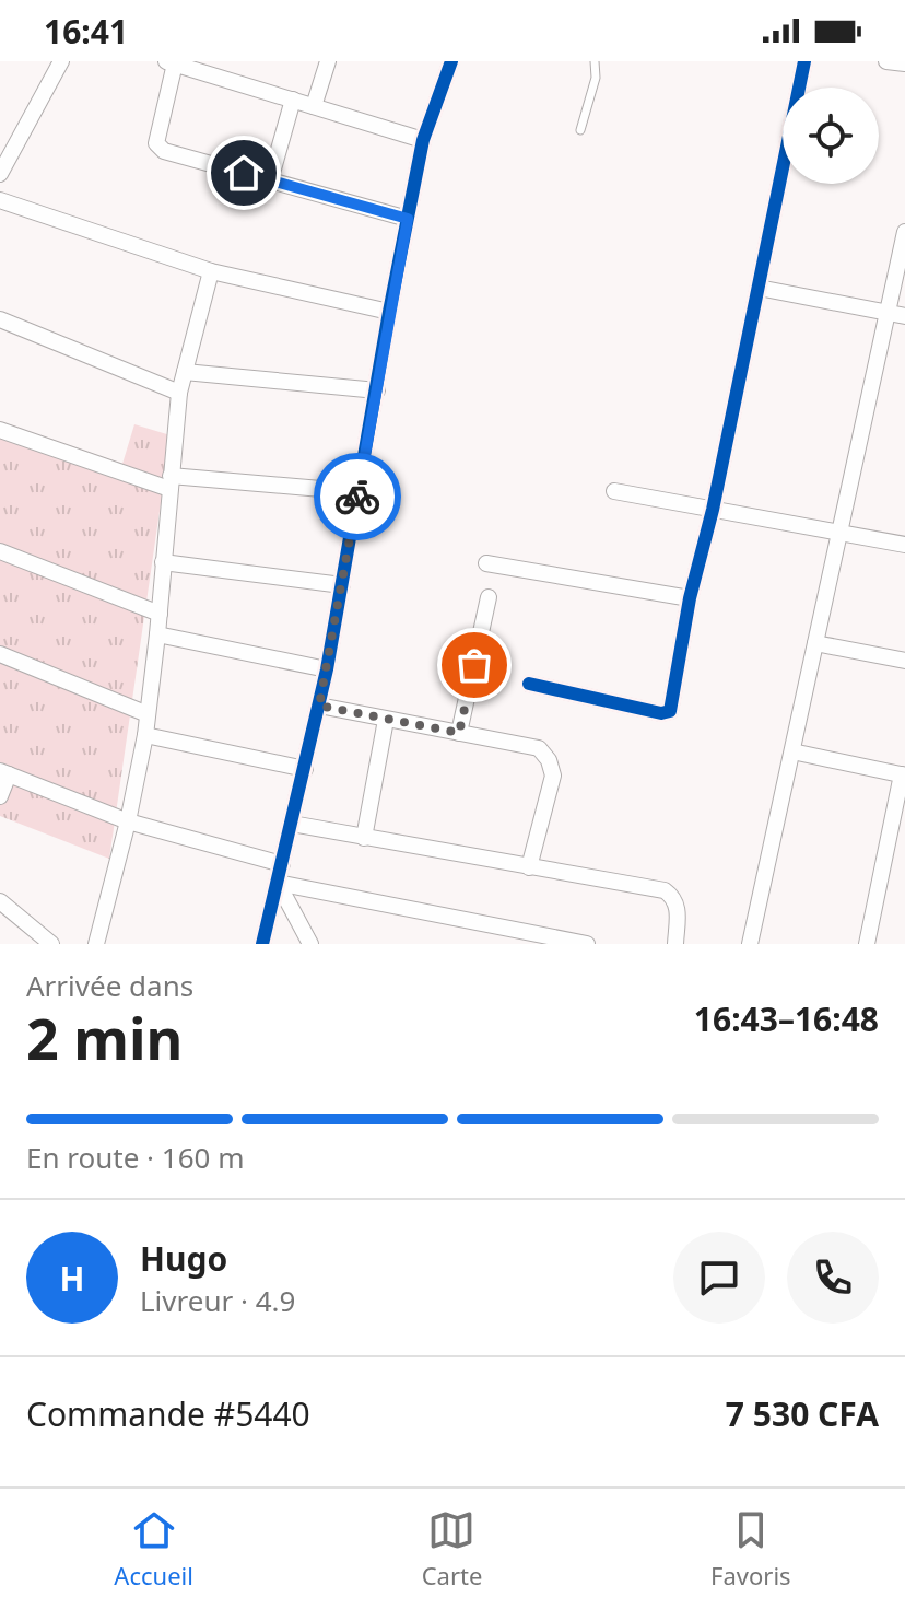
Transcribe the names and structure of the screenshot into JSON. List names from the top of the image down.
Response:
{
  "page": {
    "status": "16:41",
    "heading": ["2 min", "Arrivée dans", "16:43–16:48"],
    "panel": [
      "Hugo",
      "Livreur · 4.9",
      "Commande #5440",
      "7 530 CFA"
    ],
    "bar": "En route · 160 m",
    "round": "H",
    "tabs": ["Accueil", "Carte", "Favoris"]
  }
}
